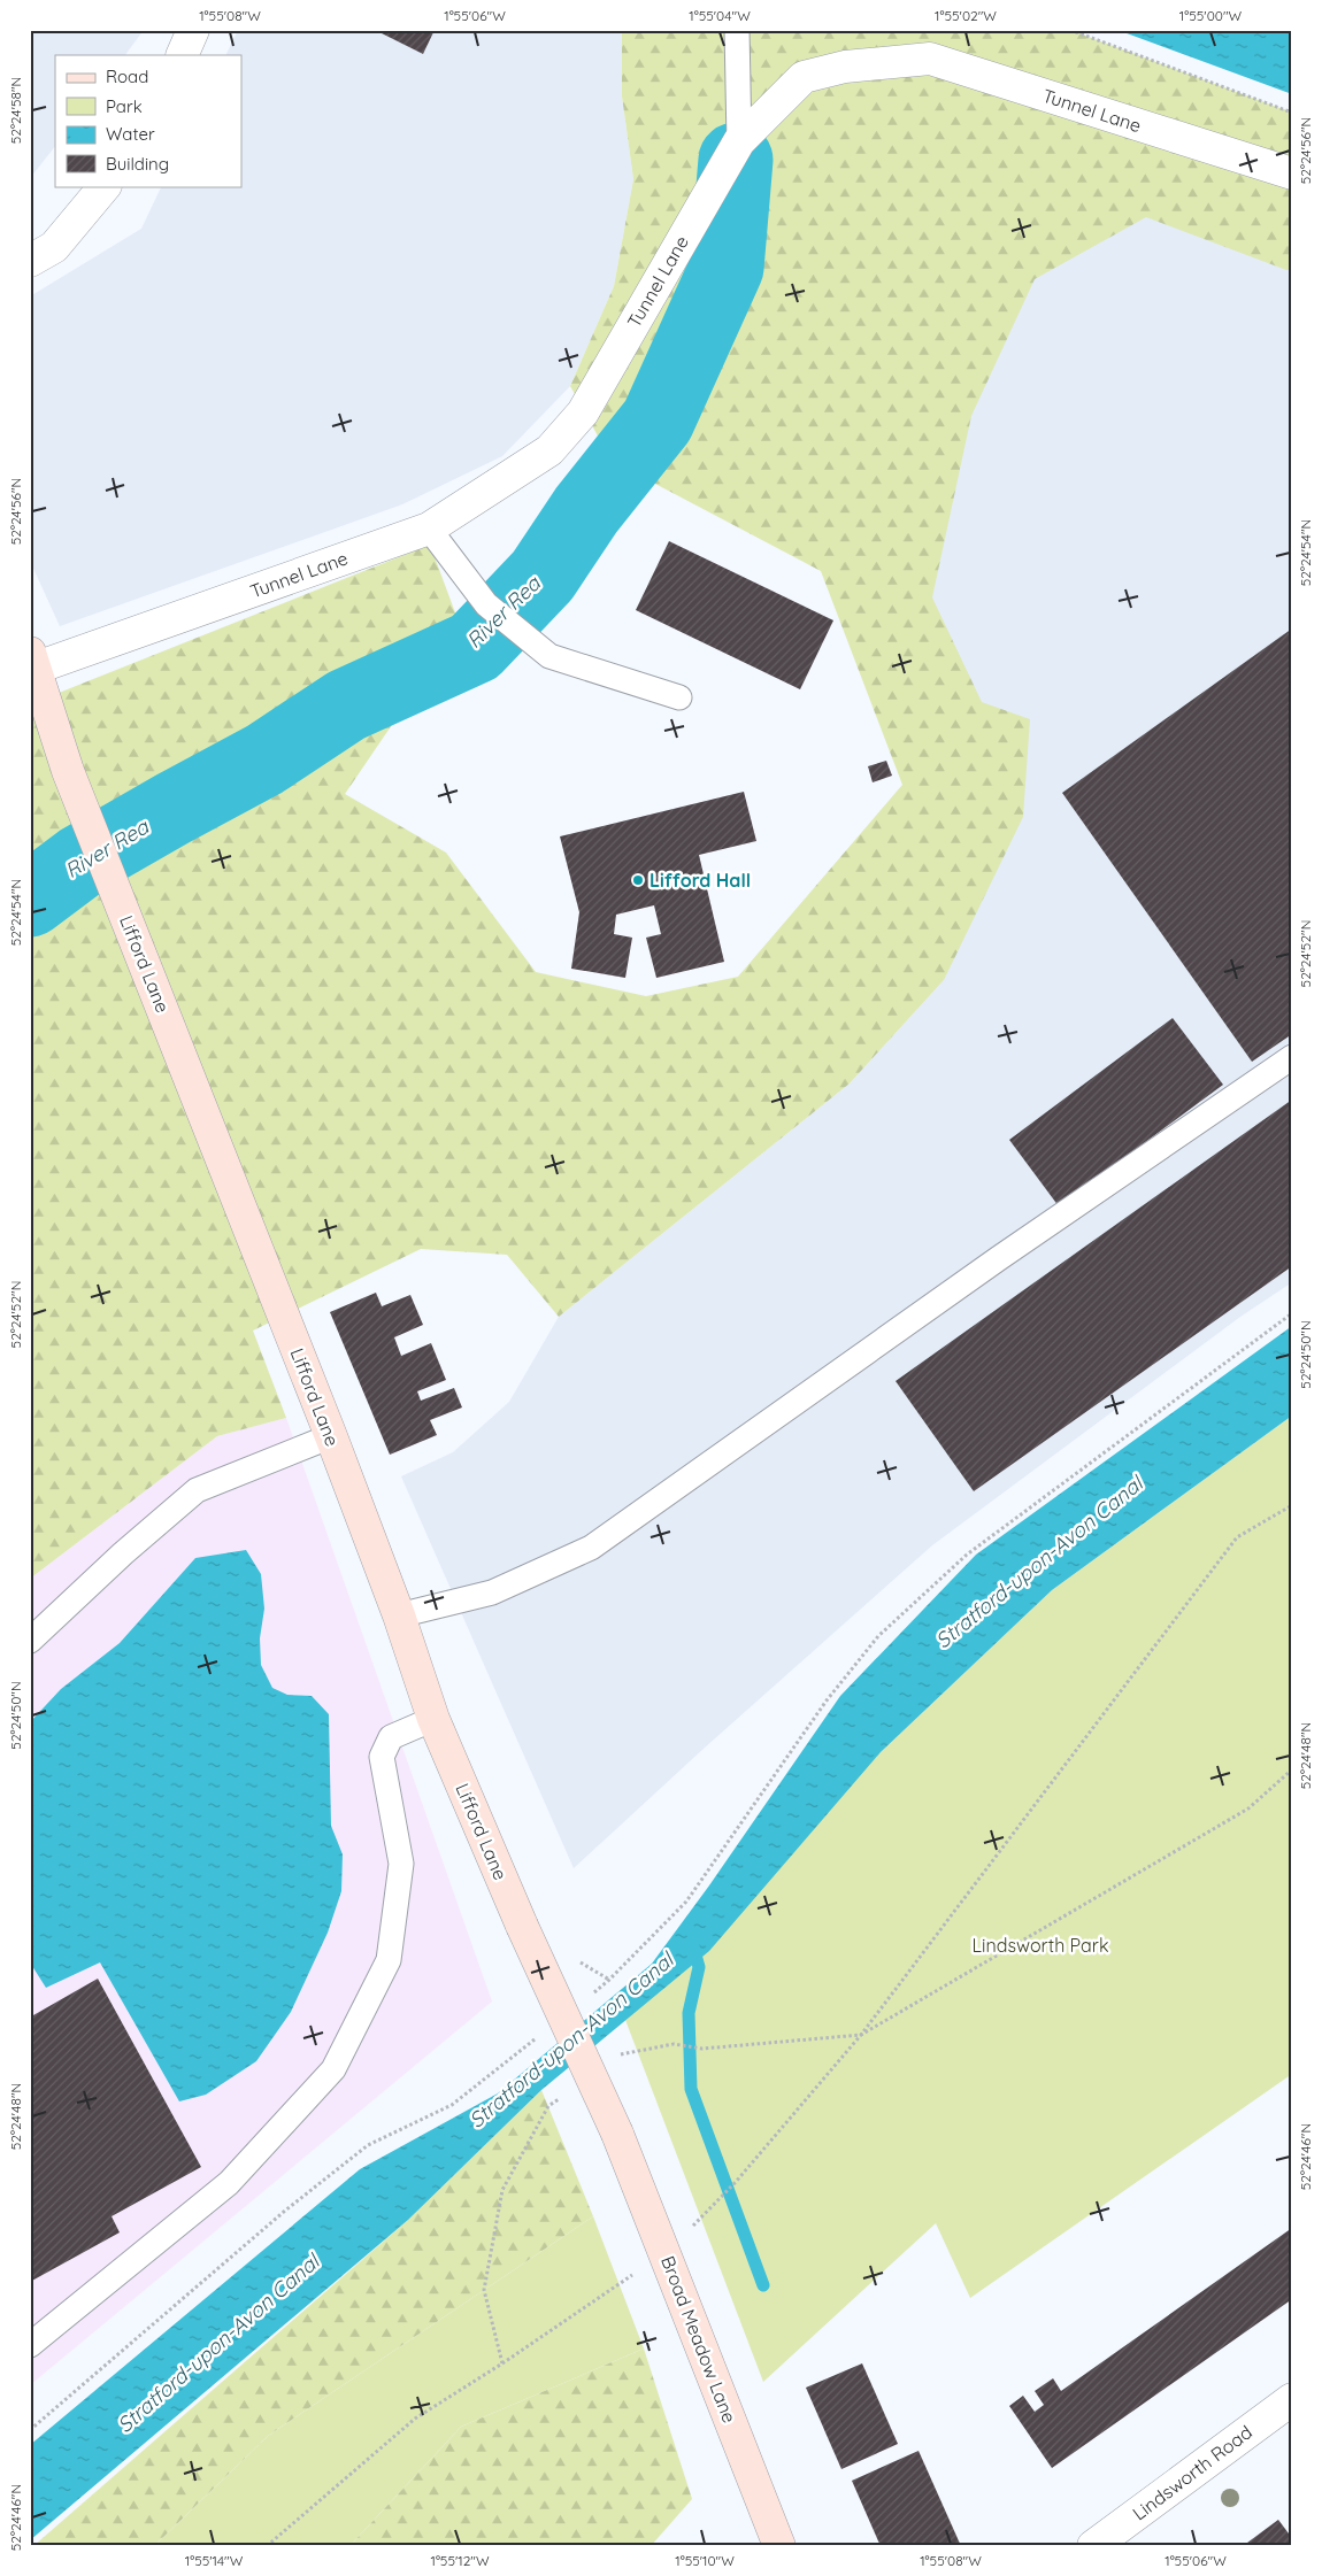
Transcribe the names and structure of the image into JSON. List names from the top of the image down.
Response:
{
  "streets": {
    "street": [
      "Tunnel Lane",
      "Lifford Lane",
      "Broad Meadow Lane",
      "Lindsworth Road"
    ]
  },
  "crossings": [
    ["Tunnel Lane", "Lifford Lane"],
    ["Lifford Lane", "Broad Meadow Lane"]
  ],
  "water": ["River Rea", "Stratford-upon-Avon Canal"],
  "parks": ["Lindsworth Park"],
  "places": ["Lifford Hall"],
  "legend": [
    "Road",
    "Park",
    "Water",
    "Building"
  ],
  "coordinates": [
    "1°55'08\"W",
    "1°55'06\"W",
    "1°55'04\"W",
    "1°55'02\"W",
    "1°55'00\"W",
    "52°24'58\"N",
    "52°24'56\"N",
    "52°24'54\"N",
    "52°24'52\"N",
    "52°24'50\"N",
    "52°24'48\"N",
    "52°24'46\"N",
    "1°55'14\"W",
    "1°55'12\"W",
    "1°55'10\"W"
  ]
}
